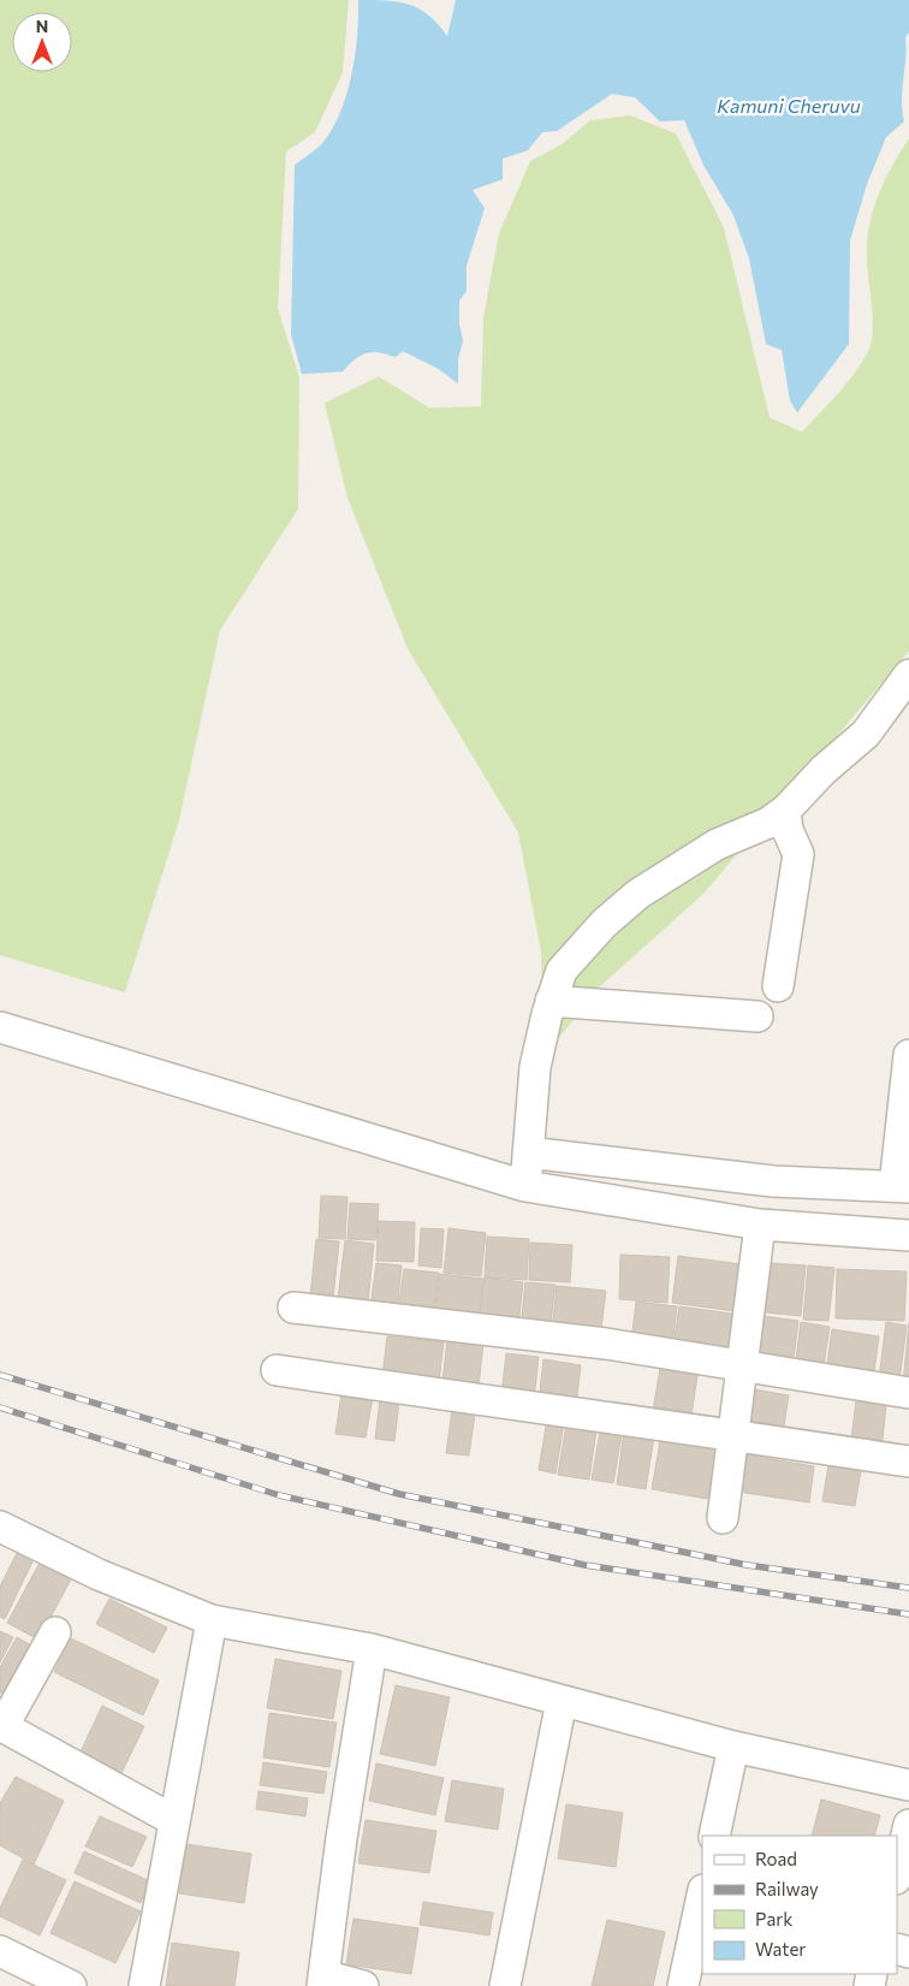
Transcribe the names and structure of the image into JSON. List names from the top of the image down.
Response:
{
  "water": ["Kamuni Cheruvu"],
  "legend": [
    "Road",
    "Railway",
    "Park",
    "Water"
  ],
  "north": "top"
}
